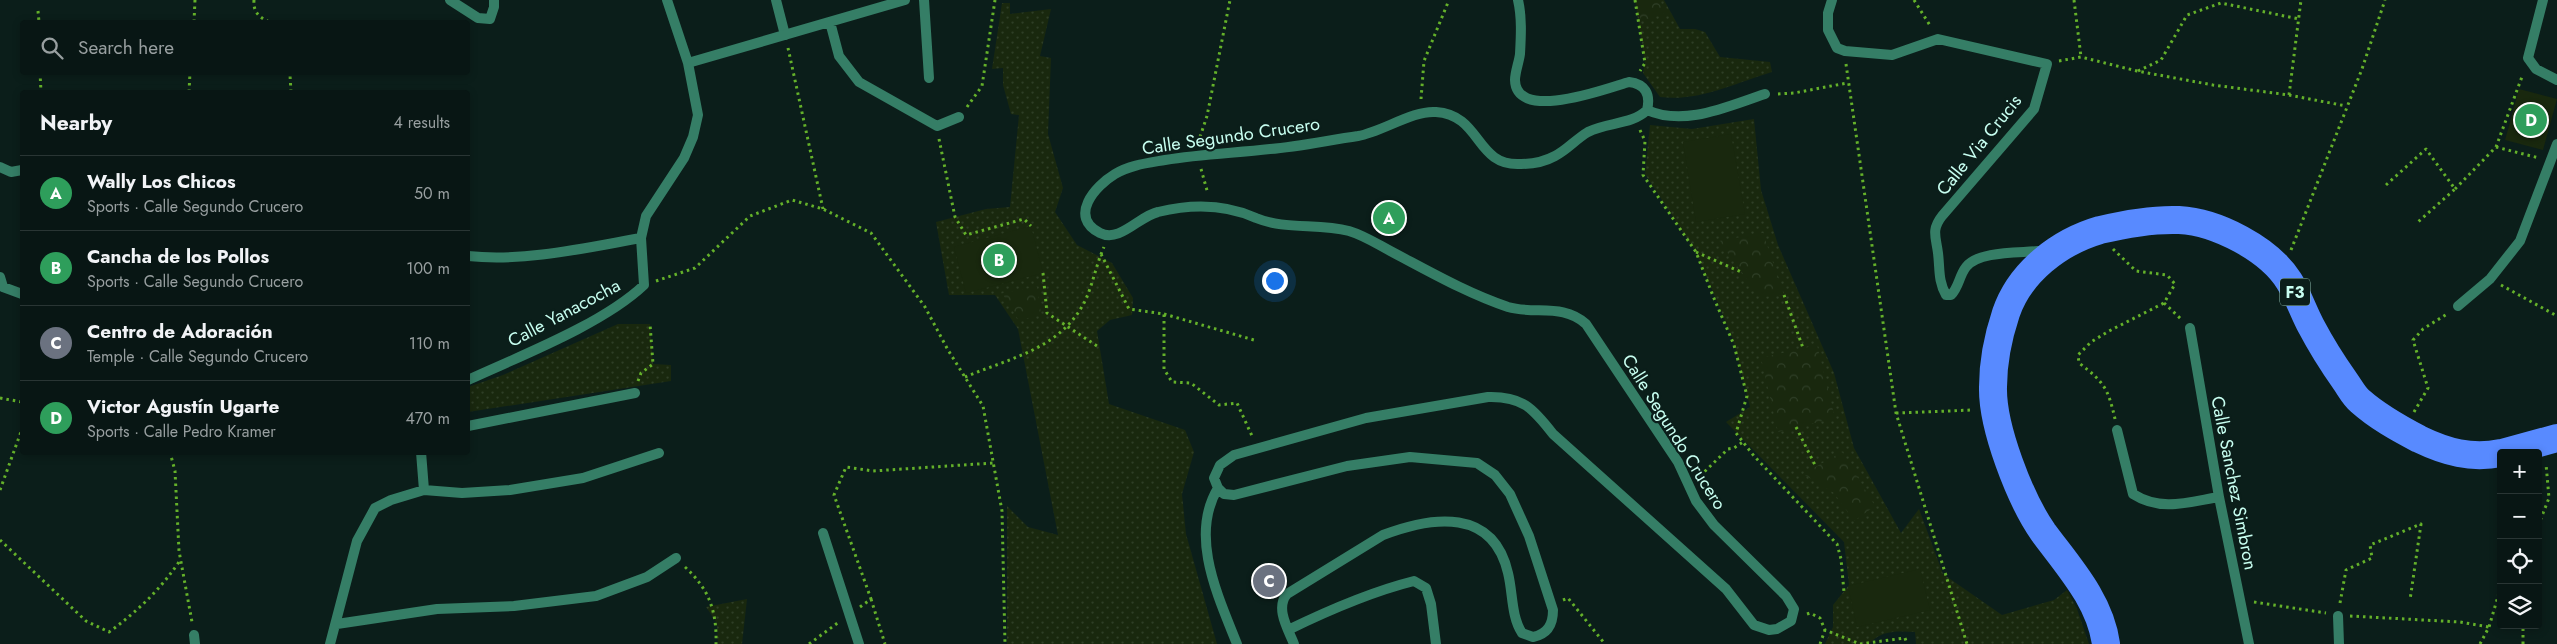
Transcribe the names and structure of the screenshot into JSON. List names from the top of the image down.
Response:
{
  "streets": {
    "highway": ["F3"],
    "street": [
      "Calle Segundo Crucero",
      "Calle Via Crucis",
      "Calle Yanacocha",
      "Calle Sanchez Simbron"
    ]
  },
  "crossings": [
    ["Calle Via Crucis", "F3"]
  ],
  "page": {
    "search": "Search here",
    "heading": ["Nearby", "4 results"],
    "pins": [
      "D",
      "A",
      "B",
      "C"
    ],
    "list": [
      {
        "mark": "A",
        "name": "Wally Los Chicos",
        "note": "Sports · Calle Segundo Crucero",
        "value": "50 m"
      },
      {
        "mark": "B",
        "name": "Cancha de los Pollos",
        "note": "Sports · Calle Segundo Crucero",
        "value": "100 m"
      },
      {
        "mark": "C",
        "name": "Centro de Adoración",
        "note": "Temple · Calle Segundo Crucero",
        "value": "110 m"
      },
      {
        "mark": "D",
        "name": "Victor Agustín Ugarte",
        "note": "Sports · Calle Pedro Kramer",
        "value": "470 m"
      }
    ],
    "map_buttons": ["+", "−"]
  }
}
